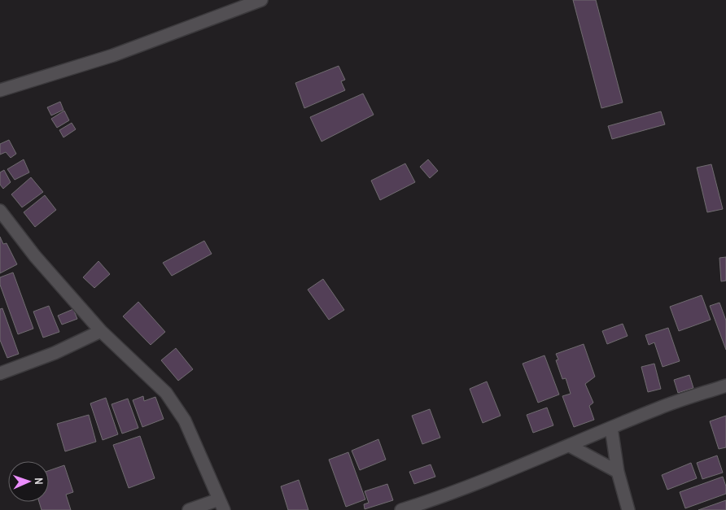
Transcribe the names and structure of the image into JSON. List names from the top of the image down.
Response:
{
  "north": "right"
}
